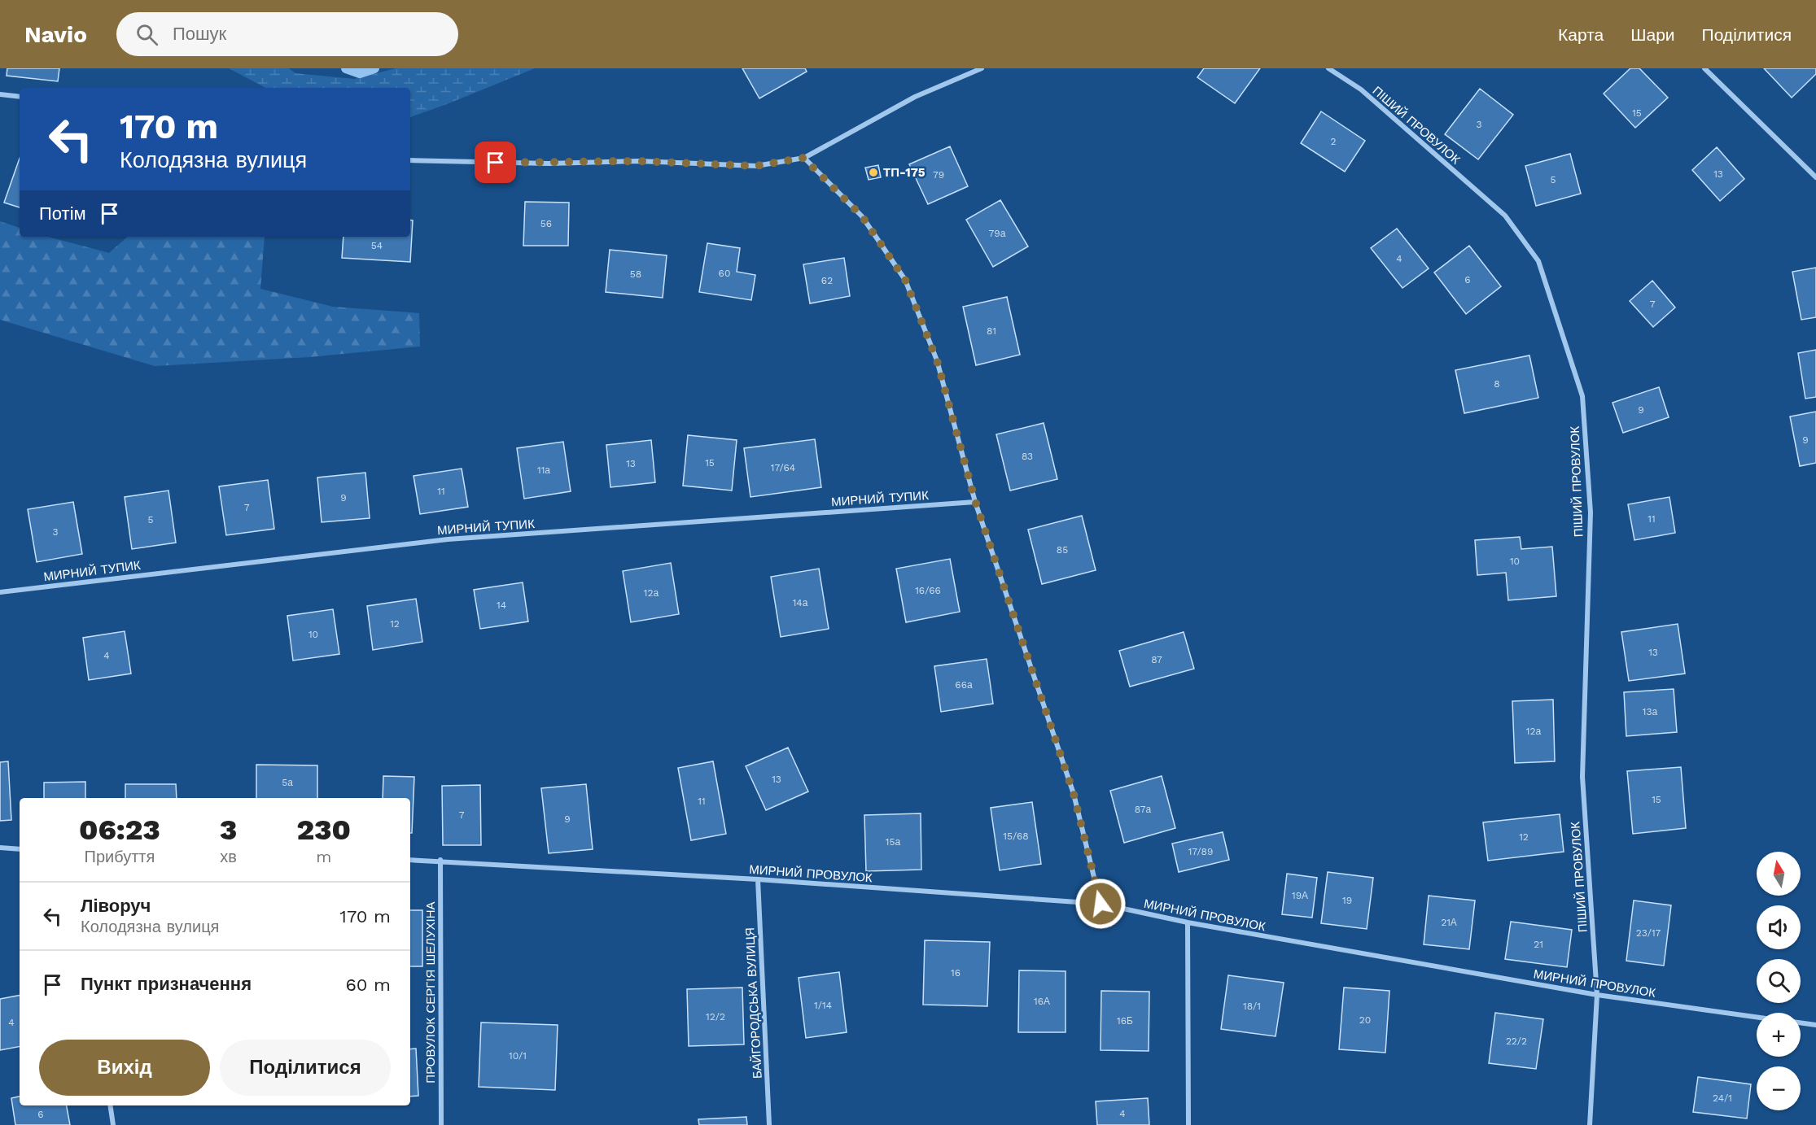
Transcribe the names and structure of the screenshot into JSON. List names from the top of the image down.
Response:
{
  "streets": {
    "street": [
      "ПІШИЙ ПРОВУЛОК",
      "МИРНИЙ ТУПИК",
      "МИРНИЙ ПРОВУЛОК",
      "ПРОВУЛОК СЕРГІЯ ШЕЛУХІНА",
      "БАЙГОРОДСЬКА ВУЛИЦЯ"
    ]
  },
  "crossings": [
    ["ПІШИЙ ПРОВУЛОК", "МИРНИЙ ПРОВУЛОК"],
    ["МИРНИЙ ПРОВУЛОК", "ПРОВУЛОК СЕРГІЯ ШЕЛУХІНА"],
    ["МИРНИЙ ПРОВУЛОК", "БАЙГОРОДСЬКА ВУЛИЦЯ"]
  ],
  "places": ["ТП-175"],
  "house_numbers": [
    "15",
    "3",
    "2",
    "13",
    "79",
    "5",
    "56",
    "79а",
    "54",
    "4",
    "60",
    "58",
    "6",
    "62",
    "7",
    "81",
    "8",
    "9",
    "9",
    "83",
    "15",
    "13",
    "17/64",
    "11а",
    "11",
    "9",
    "7",
    "11",
    "5",
    "3",
    "85",
    "10",
    "16/66",
    "12а",
    "14а",
    "14",
    "12",
    "10",
    "13",
    "4",
    "87",
    "66а",
    "13а",
    "12а",
    "13",
    "5а",
    "15",
    "11",
    "87а",
    "7",
    "9",
    "15/68",
    "12",
    "15а",
    "17/89",
    "19А",
    "19",
    "21А",
    "23/17",
    "21",
    "16",
    "16А",
    "1/14",
    "18/1",
    "12/2",
    "20",
    "16Б",
    "4",
    "22/2",
    "10/1",
    "24/1",
    "4",
    "6"
  ],
  "north": "top",
  "page": {
    "header": "Navio",
    "search": "Пошук",
    "nav": ["Карта", "Шари", "Поділитися"],
    "turn": ["170 m", "Колодязна вулиця"],
    "then": "Потім",
    "eta": [
      "06:23",
      "Прибуття",
      "3",
      "хв",
      "230",
      "m"
    ],
    "map_buttons": ["+", "−"],
    "list": [
      {
        "name": "Ліворуч",
        "note": "Колодязна вулиця",
        "value": "170 m"
      },
      {
        "name": "Пункт призначення",
        "value": "60 m"
      }
    ],
    "buttons": ["Вихід", "Поділитися"]
  }
}
